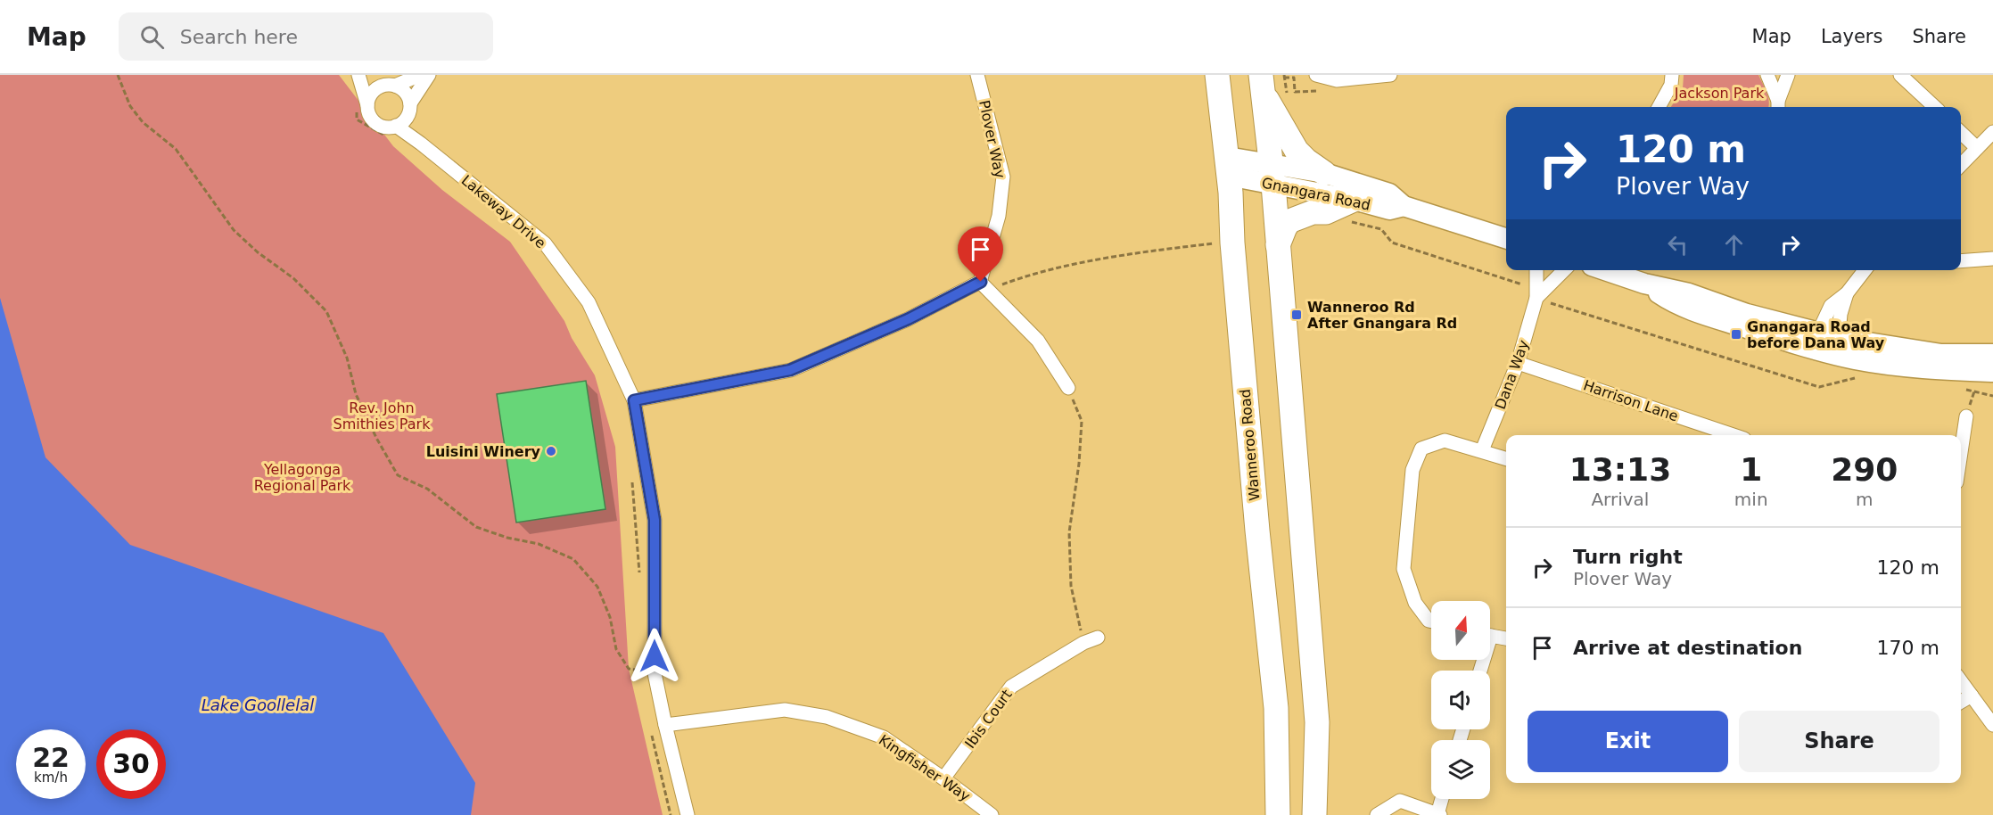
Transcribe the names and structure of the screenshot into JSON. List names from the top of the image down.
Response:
{
  "streets": {
    "highway": ["Wanneroo Road"],
    "main road": ["Gnangara Road"],
    "street": [
      "Plover Way",
      "Lakeway Drive",
      "Dana Way",
      "Harrison Lane",
      "Ibis Court",
      "Kingfisher Way"
    ]
  },
  "crossings": [
    ["Gnangara Road", "Wanneroo Road"],
    ["Lakeway Drive", "Kingfisher Way"],
    ["Dana Way", "Harrison Lane"],
    ["Ibis Court", "Kingfisher Way"]
  ],
  "water": ["Lake Goollelal"],
  "parks": ["Jackson Park", "Rev. John Smithies Park", "Yellagonga Regional Park"],
  "places": {
    "transit": ["Wanneroo Rd After Gnangara Rd", "Gnangara Road before Dana Way"],
    "other": ["Luisini Winery"]
  },
  "north": "top",
  "page": {
    "header": "Map",
    "search": "Search here",
    "nav": ["Map", "Layers", "Share"],
    "turn": ["120 m", "Plover Way"],
    "eta": [
      "13:13",
      "Arrival",
      "1",
      "min",
      "290",
      "m"
    ],
    "list": [
      {
        "name": "Turn right",
        "note": "Plover Way",
        "value": "120 m"
      },
      {
        "name": "Arrive at destination",
        "value": "170 m"
      }
    ],
    "buttons": ["Exit", "Share"],
    "speed": "22 km/h",
    "limit": "30"
  }
}
